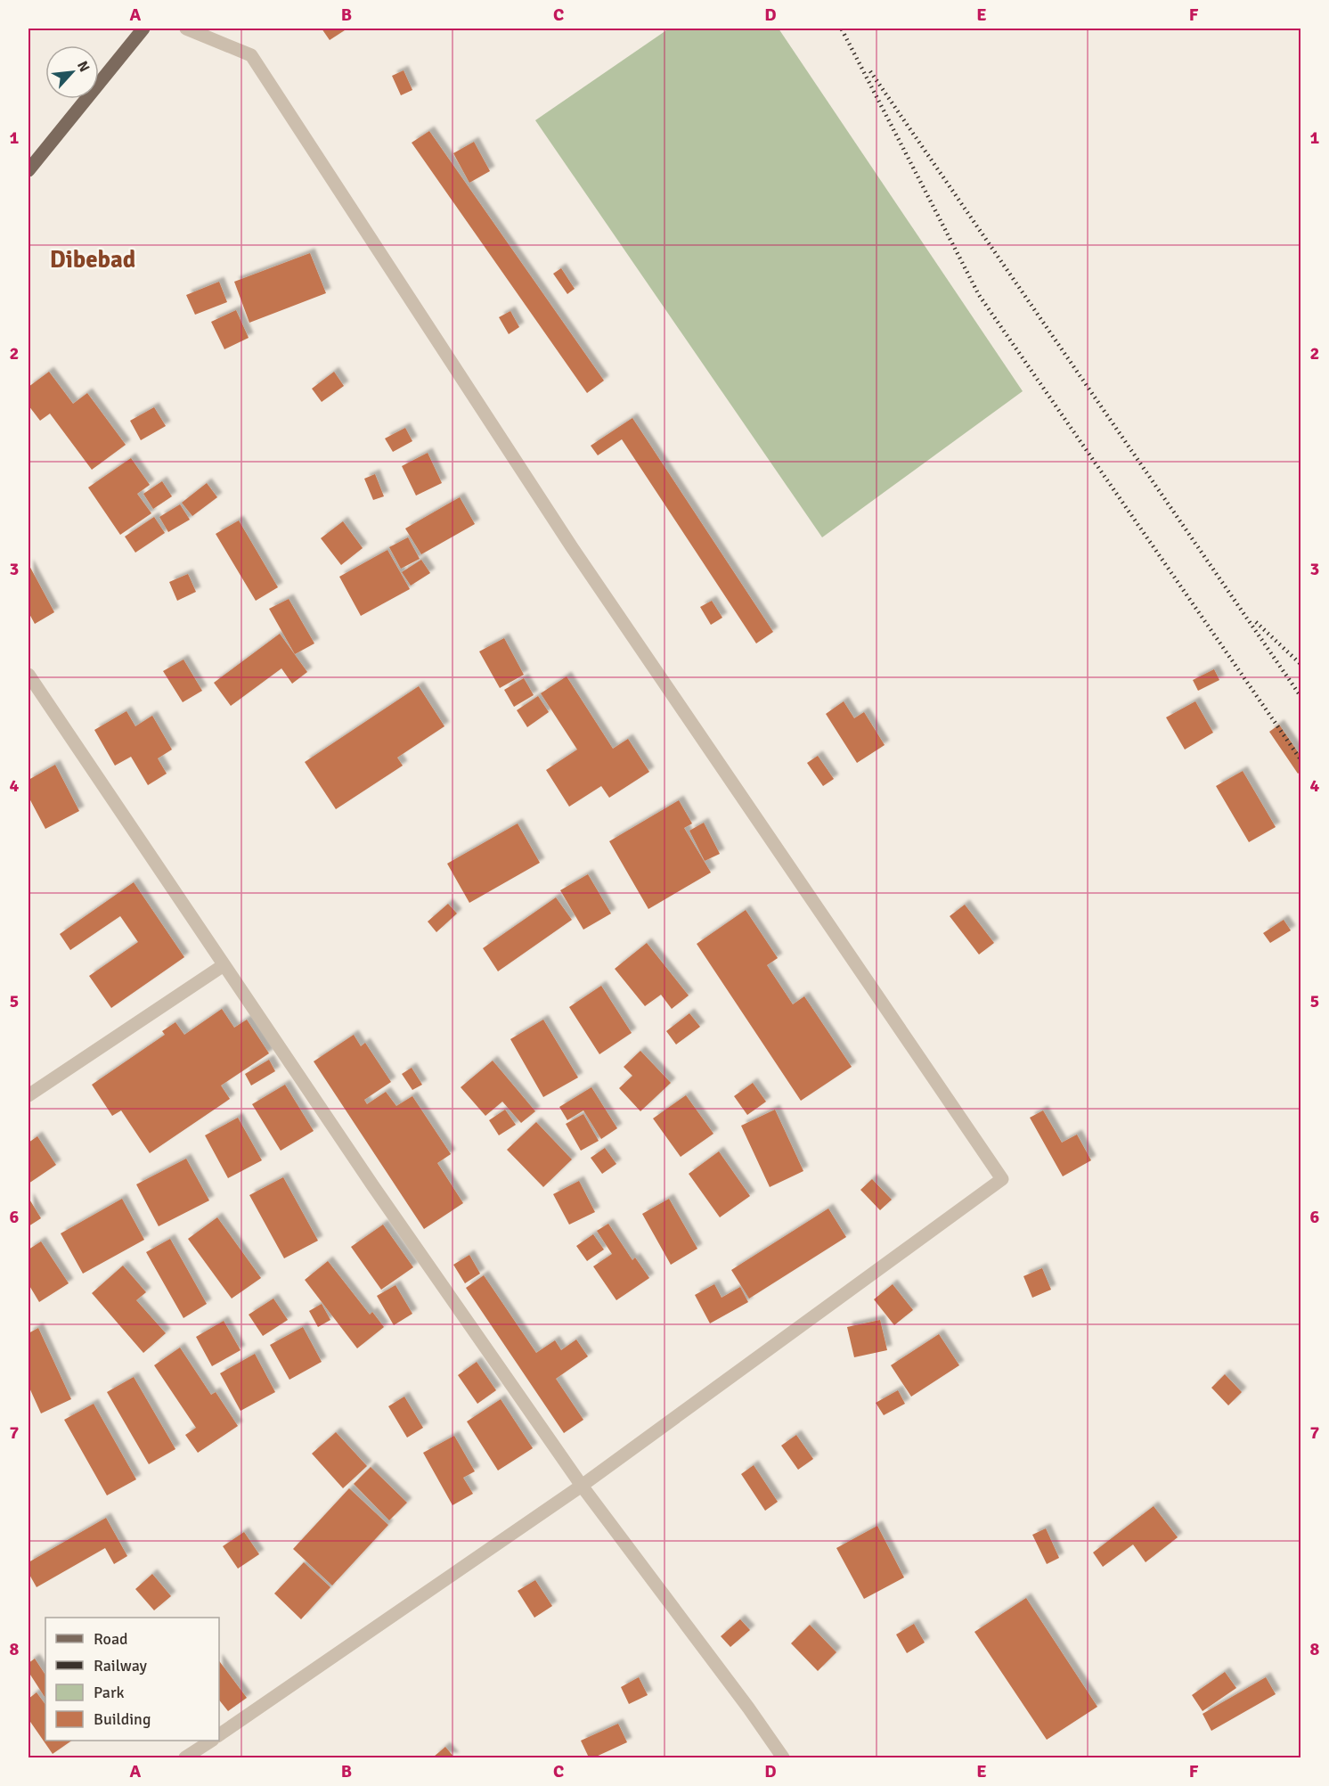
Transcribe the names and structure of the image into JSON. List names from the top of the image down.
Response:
{
  "districts": ["Dibebad"],
  "legend": [
    "Road",
    "Railway",
    "Park",
    "Building"
  ],
  "north": "top right",
  "grid": {
    "columns": [
      "A",
      "B",
      "C",
      "D",
      "E",
      "F"
    ],
    "rows": [
      "1",
      "2",
      "3",
      "4",
      "5",
      "6",
      "7",
      "8"
    ]
  }
}
